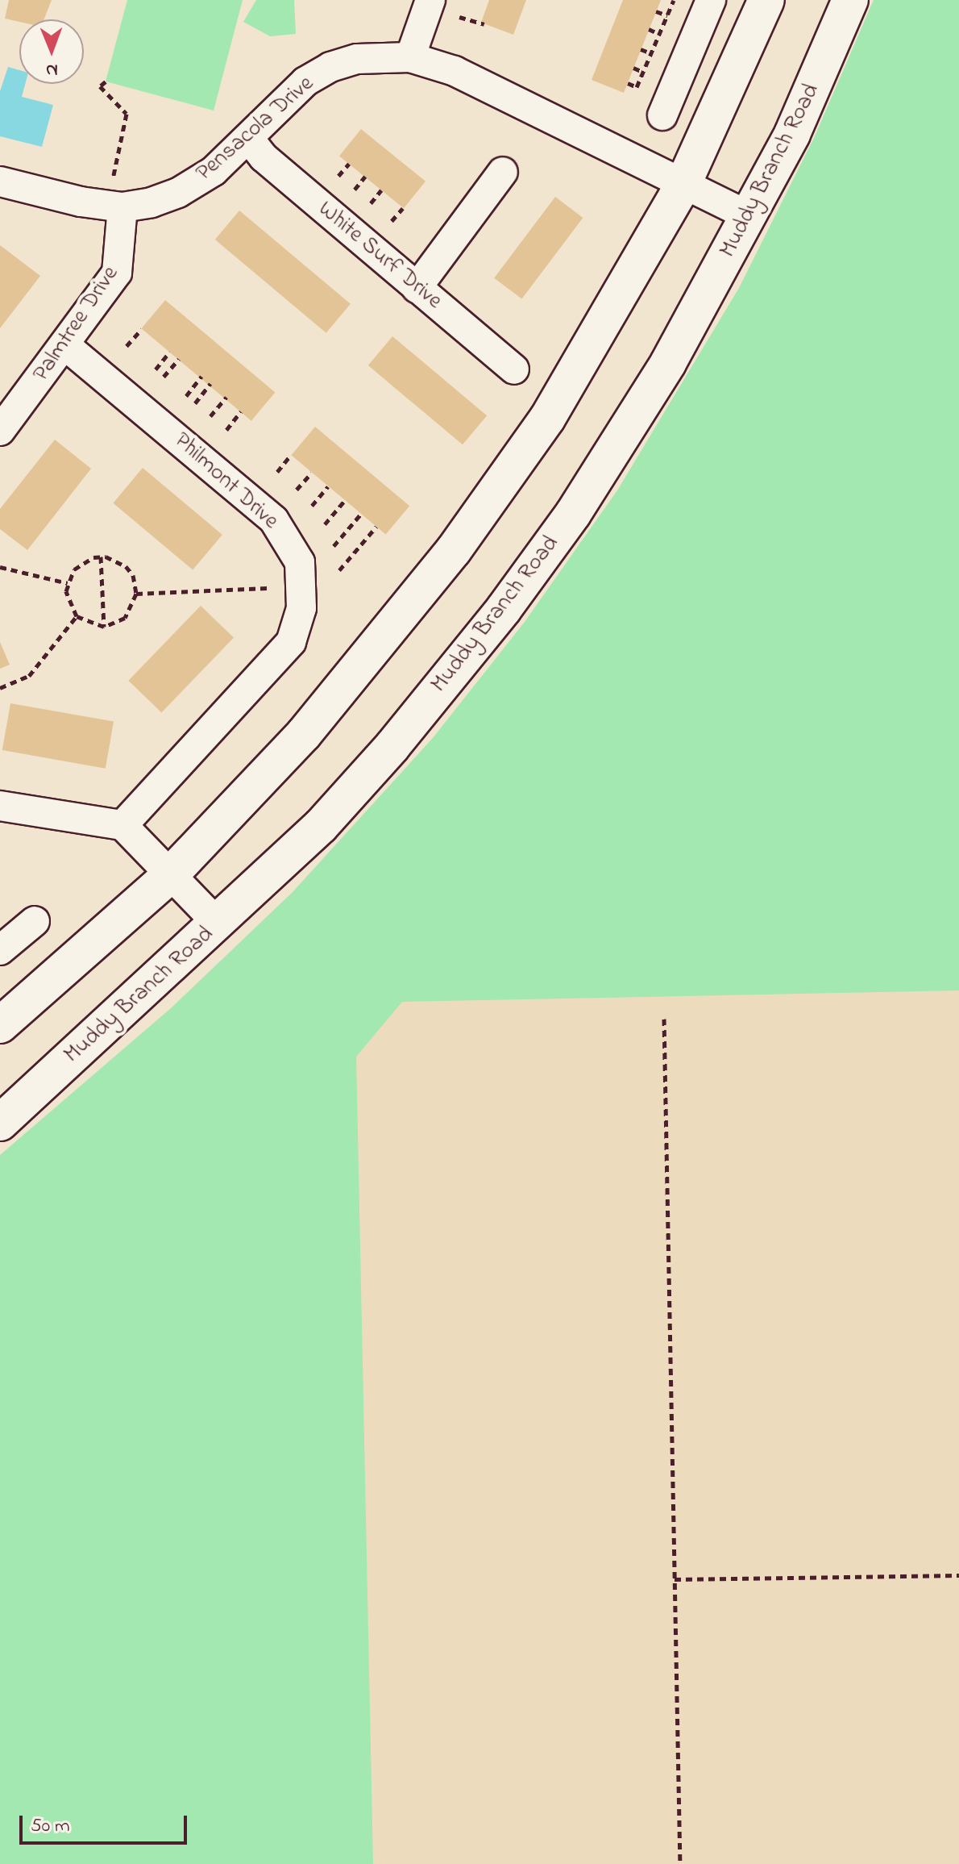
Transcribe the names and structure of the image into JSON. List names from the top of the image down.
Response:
{
  "streets": {
    "main road": ["Muddy Branch Road"],
    "street": [
      "Pensacola Drive",
      "White Surf Drive",
      "Palmtree Drive",
      "Philmont Drive"
    ]
  },
  "crossings": [
    ["Pensacola Drive", "Muddy Branch Road"],
    ["Pensacola Drive", "White Surf Drive"],
    ["Pensacola Drive", "Palmtree Drive"],
    ["Palmtree Drive", "Philmont Drive"]
  ],
  "scale_bar": "50 m",
  "north": "bottom"
}
